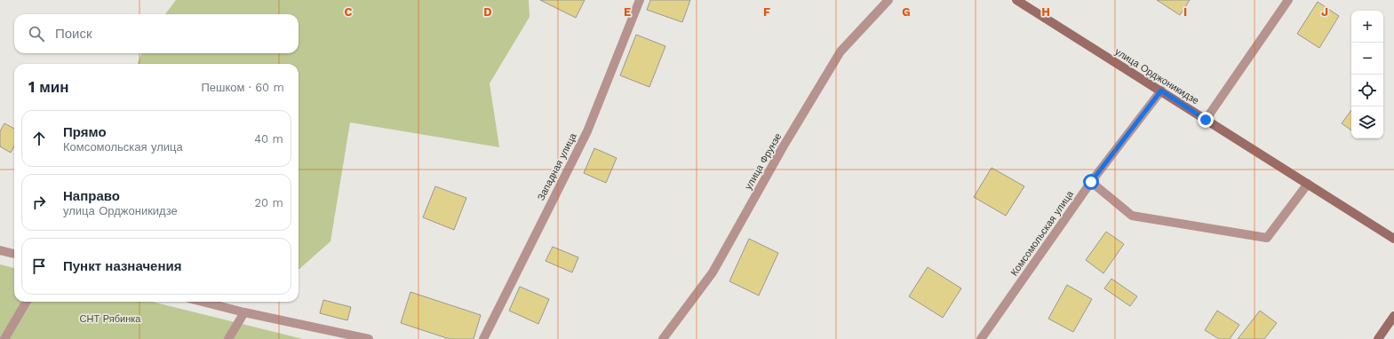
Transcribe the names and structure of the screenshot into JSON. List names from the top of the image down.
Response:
{
  "streets": {
    "main road": ["улица Орджоникидзе"],
    "street": ["улица Фрунзе", "Западная улица", "Комсомольская улица"]
  },
  "crossings": [
    ["улица Орджоникидзе", "Комсомольская улица"]
  ],
  "parks": ["СНТ Рябинка"],
  "page": {
    "map_buttons": ["+", "−"],
    "search": "Поиск",
    "heading": ["1 мин", "Пешком · 60 m"],
    "list": [
      ["Прямо", "Комсомольская улица", "40 m"],
      ["Направо", "улица Орджоникидзе", "20 m"],
      "Пункт назначения"
    ]
  },
  "grid": {
    "columns": [
      "C",
      "D",
      "E",
      "F",
      "G",
      "H",
      "I",
      "J"
    ]
  }
}
